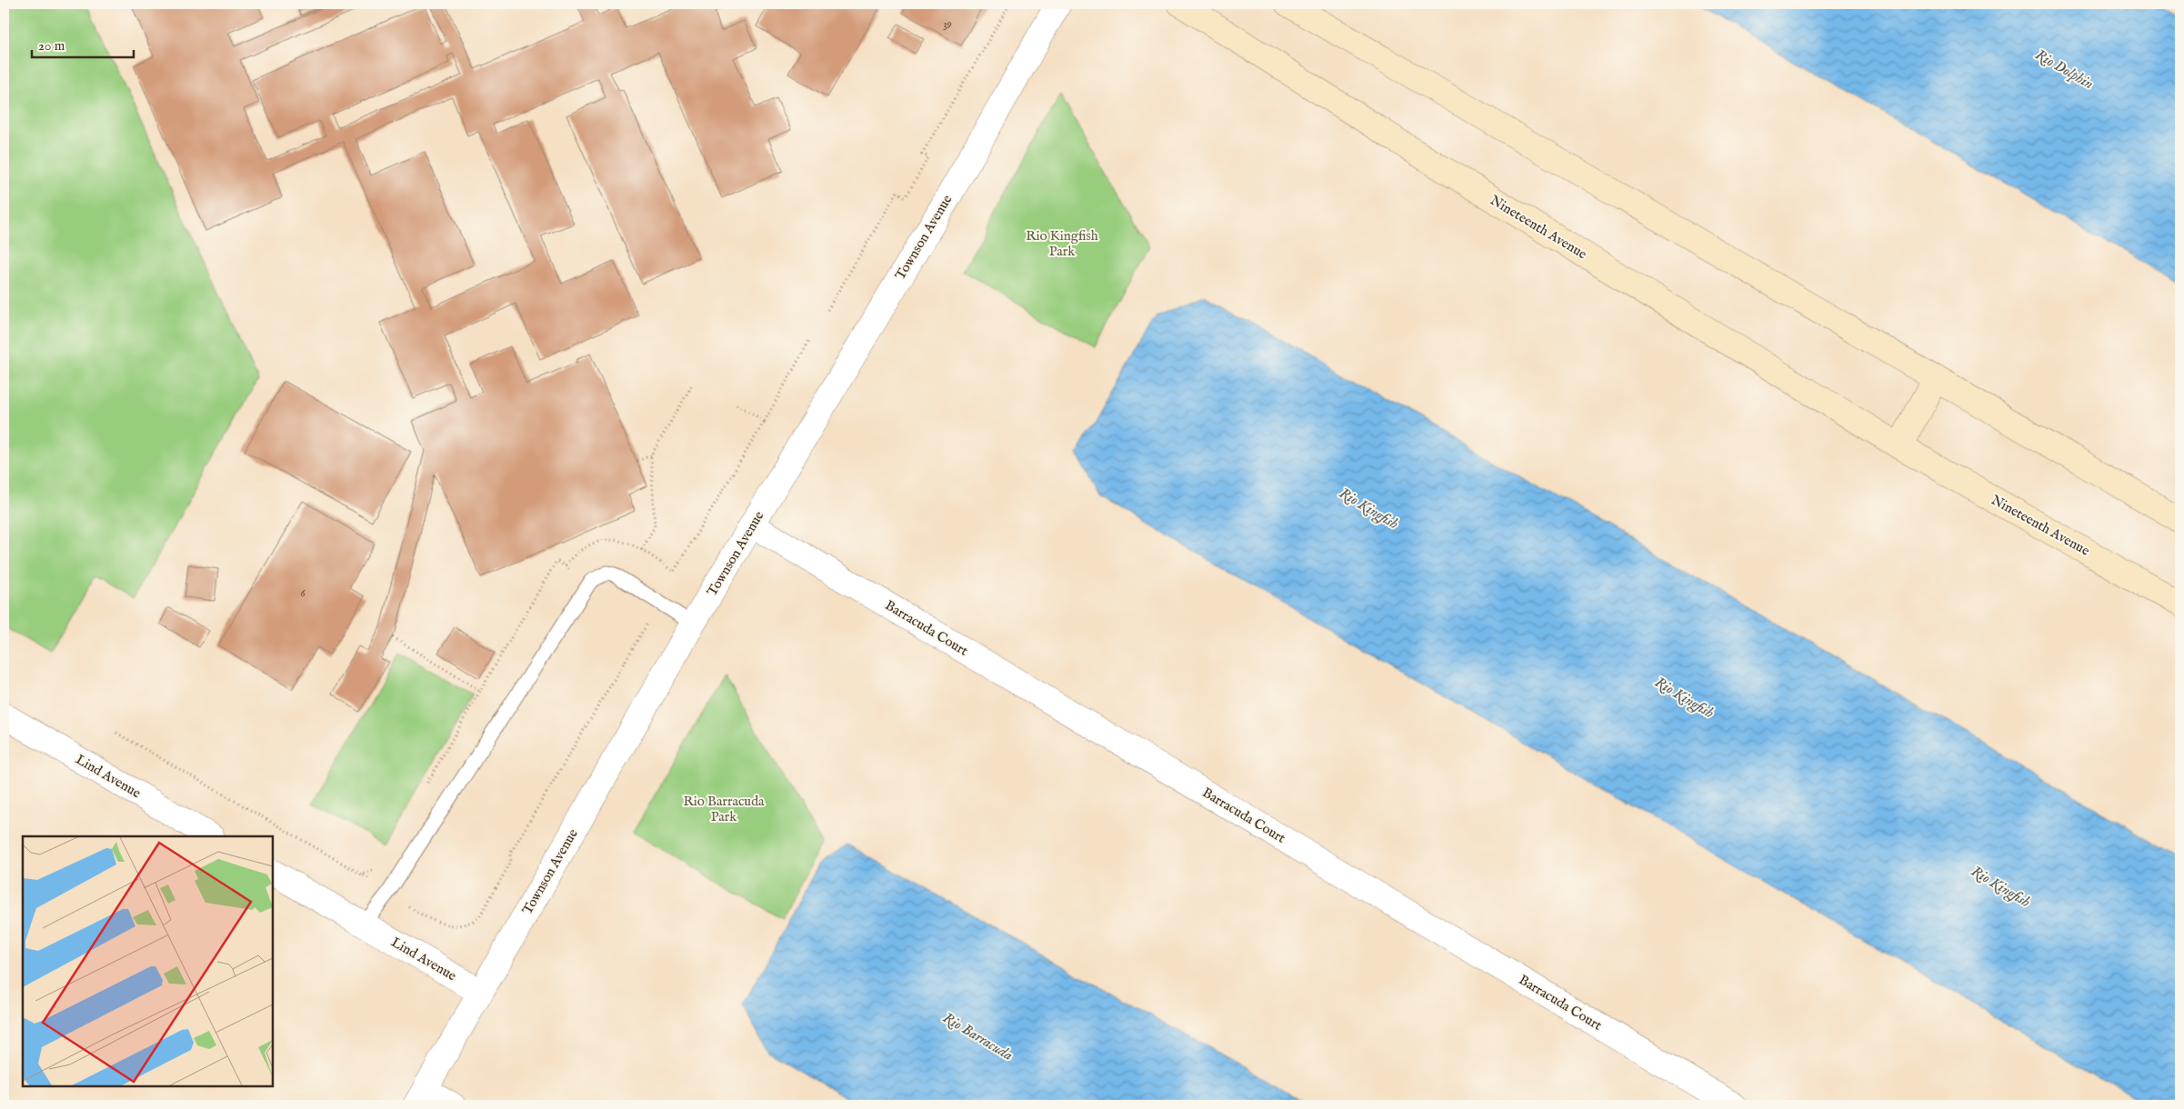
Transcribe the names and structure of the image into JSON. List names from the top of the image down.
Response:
{
  "streets": {
    "main road": ["Nineteenth Avenue"],
    "street": ["Townson Avenue", "Barracuda Court", "Lind Avenue"]
  },
  "crossings": [
    ["Townson Avenue", "Barracuda Court"],
    ["Townson Avenue", "Lind Avenue"]
  ],
  "water": ["Rio Dolphin", "Rio Kingfish", "Rio Barracuda"],
  "parks": ["Rio Kingfish Park", "Rio Barracuda Park"],
  "house_numbers": ["39", "6"],
  "scale_bar": "20 m"
}
